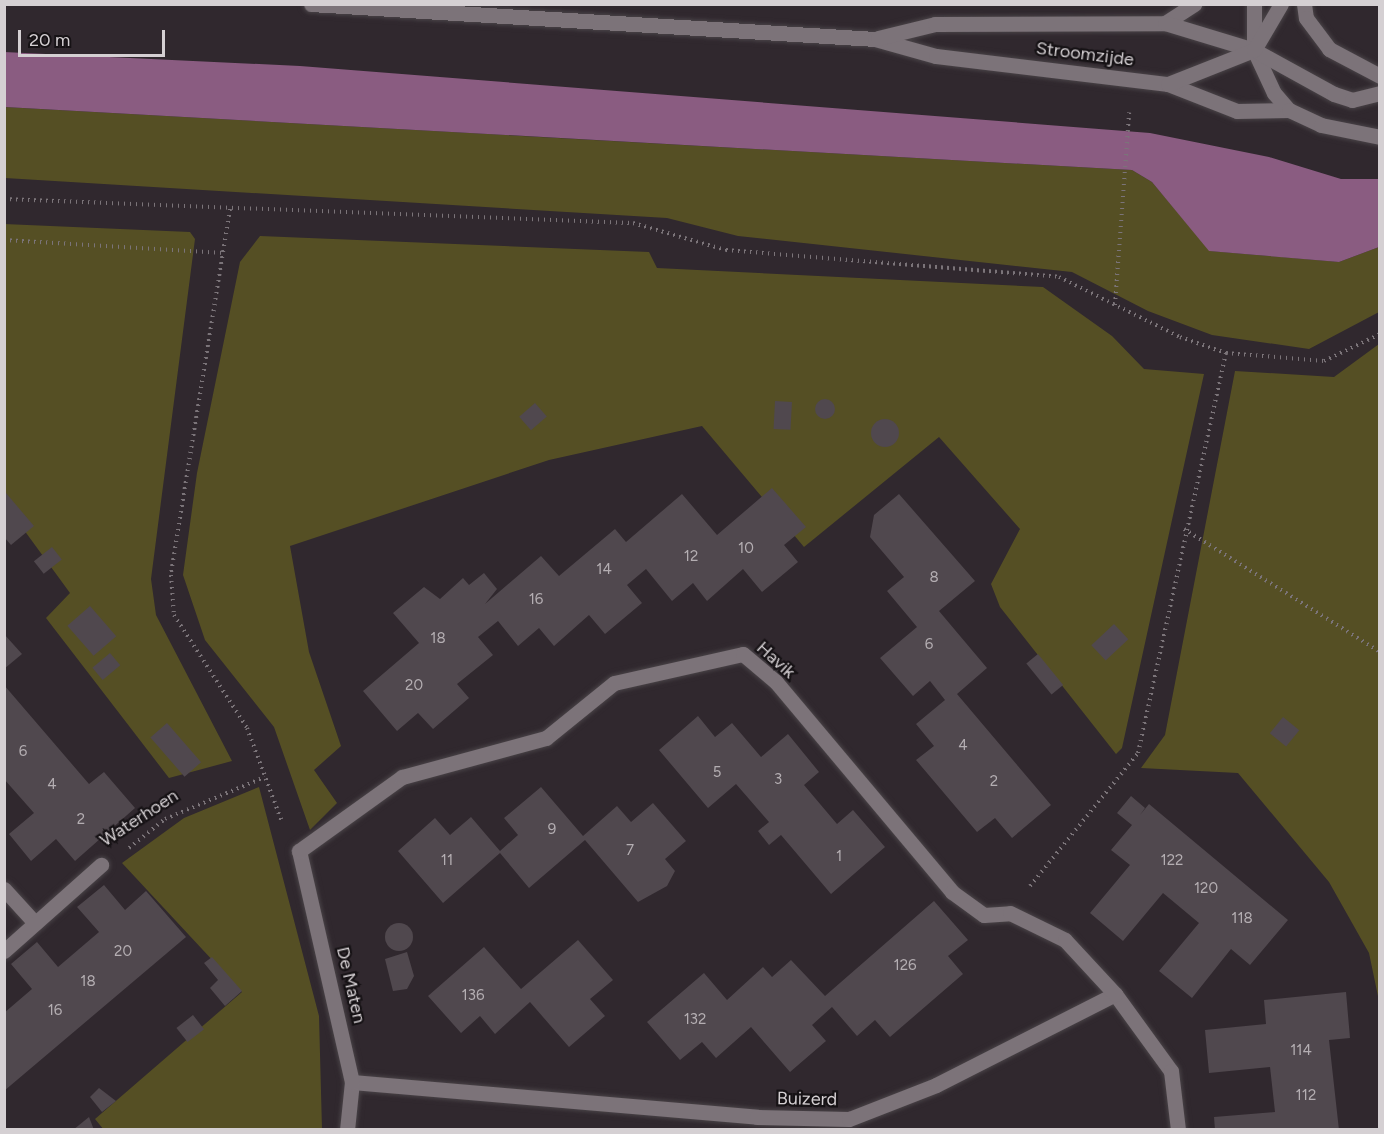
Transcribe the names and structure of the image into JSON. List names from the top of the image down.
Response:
{
  "streets": {
    "street": [
      "Stroomzijde",
      "Havik",
      "De Maten",
      "Buizerd"
    ],
    "path": ["Waterhoen"]
  },
  "crossings": [
    ["Havik", "De Maten"],
    ["Havik", "Buizerd"],
    ["De Maten", "Buizerd"]
  ],
  "house_numbers": [
    "10",
    "12",
    "14",
    "8",
    "16",
    "18",
    "6",
    "20",
    "4",
    "6",
    "5",
    "3",
    "2",
    "4",
    "2",
    "9",
    "7",
    "1",
    "11",
    "122",
    "120",
    "118",
    "20",
    "126",
    "18",
    "136",
    "16",
    "132",
    "114",
    "112"
  ],
  "scale_bar": "20 m"
}
